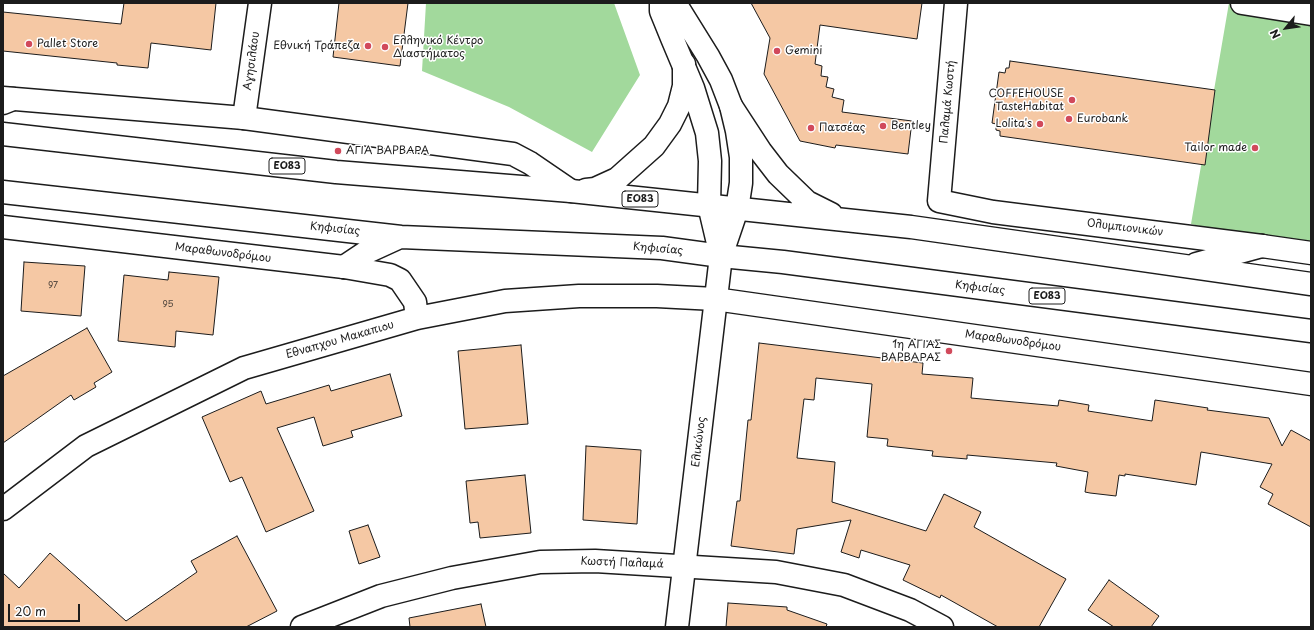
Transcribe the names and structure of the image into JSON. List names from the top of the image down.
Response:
{
  "streets": {
    "street": [
      "Αγησιλάου",
      "Παλαμά Κωστή",
      "ΕΟ83",
      "Ολυμπιονικών",
      "Κηφισίας",
      "Μαραθωνοδρόμου",
      "Εθναπχου Μακαπιου",
      "Ελικώνος",
      "Κωστή Παλαμά"
    ]
  },
  "crossings": [
    ["Παλαμά Κωστή", "Ολυμπιονικών"],
    ["Κηφισίας", "Ελικώνος"],
    ["Μαραθωνοδρόμου", "Εθναπχου Μακαπιου"],
    ["Μαραθωνοδρόμου", "Ελικώνος"],
    ["Εθναπχου Μακαπιου", "Ελικώνος"],
    ["Ελικώνος", "Κωστή Παλαμά"]
  ],
  "places": [
    "Pallet Store",
    "Εθνική Τράπεζα",
    "Ελληνικό Κέντρο Διαστήματος",
    "Gemini",
    "COFFEHOUSE TasteHabitat",
    "Eurobank",
    "Lolita's",
    "Bentley",
    "Πατσέας",
    "Tailor made",
    "ΑΓΙΑ ΒΑΡΒΑΡΑ",
    "1η ΑΓΙΑΣ ΒΑΡΒΑΡΑΣ"
  ],
  "house_numbers": ["97", "95"],
  "scale_bar": "20 m",
  "north": "bottom left"
}
